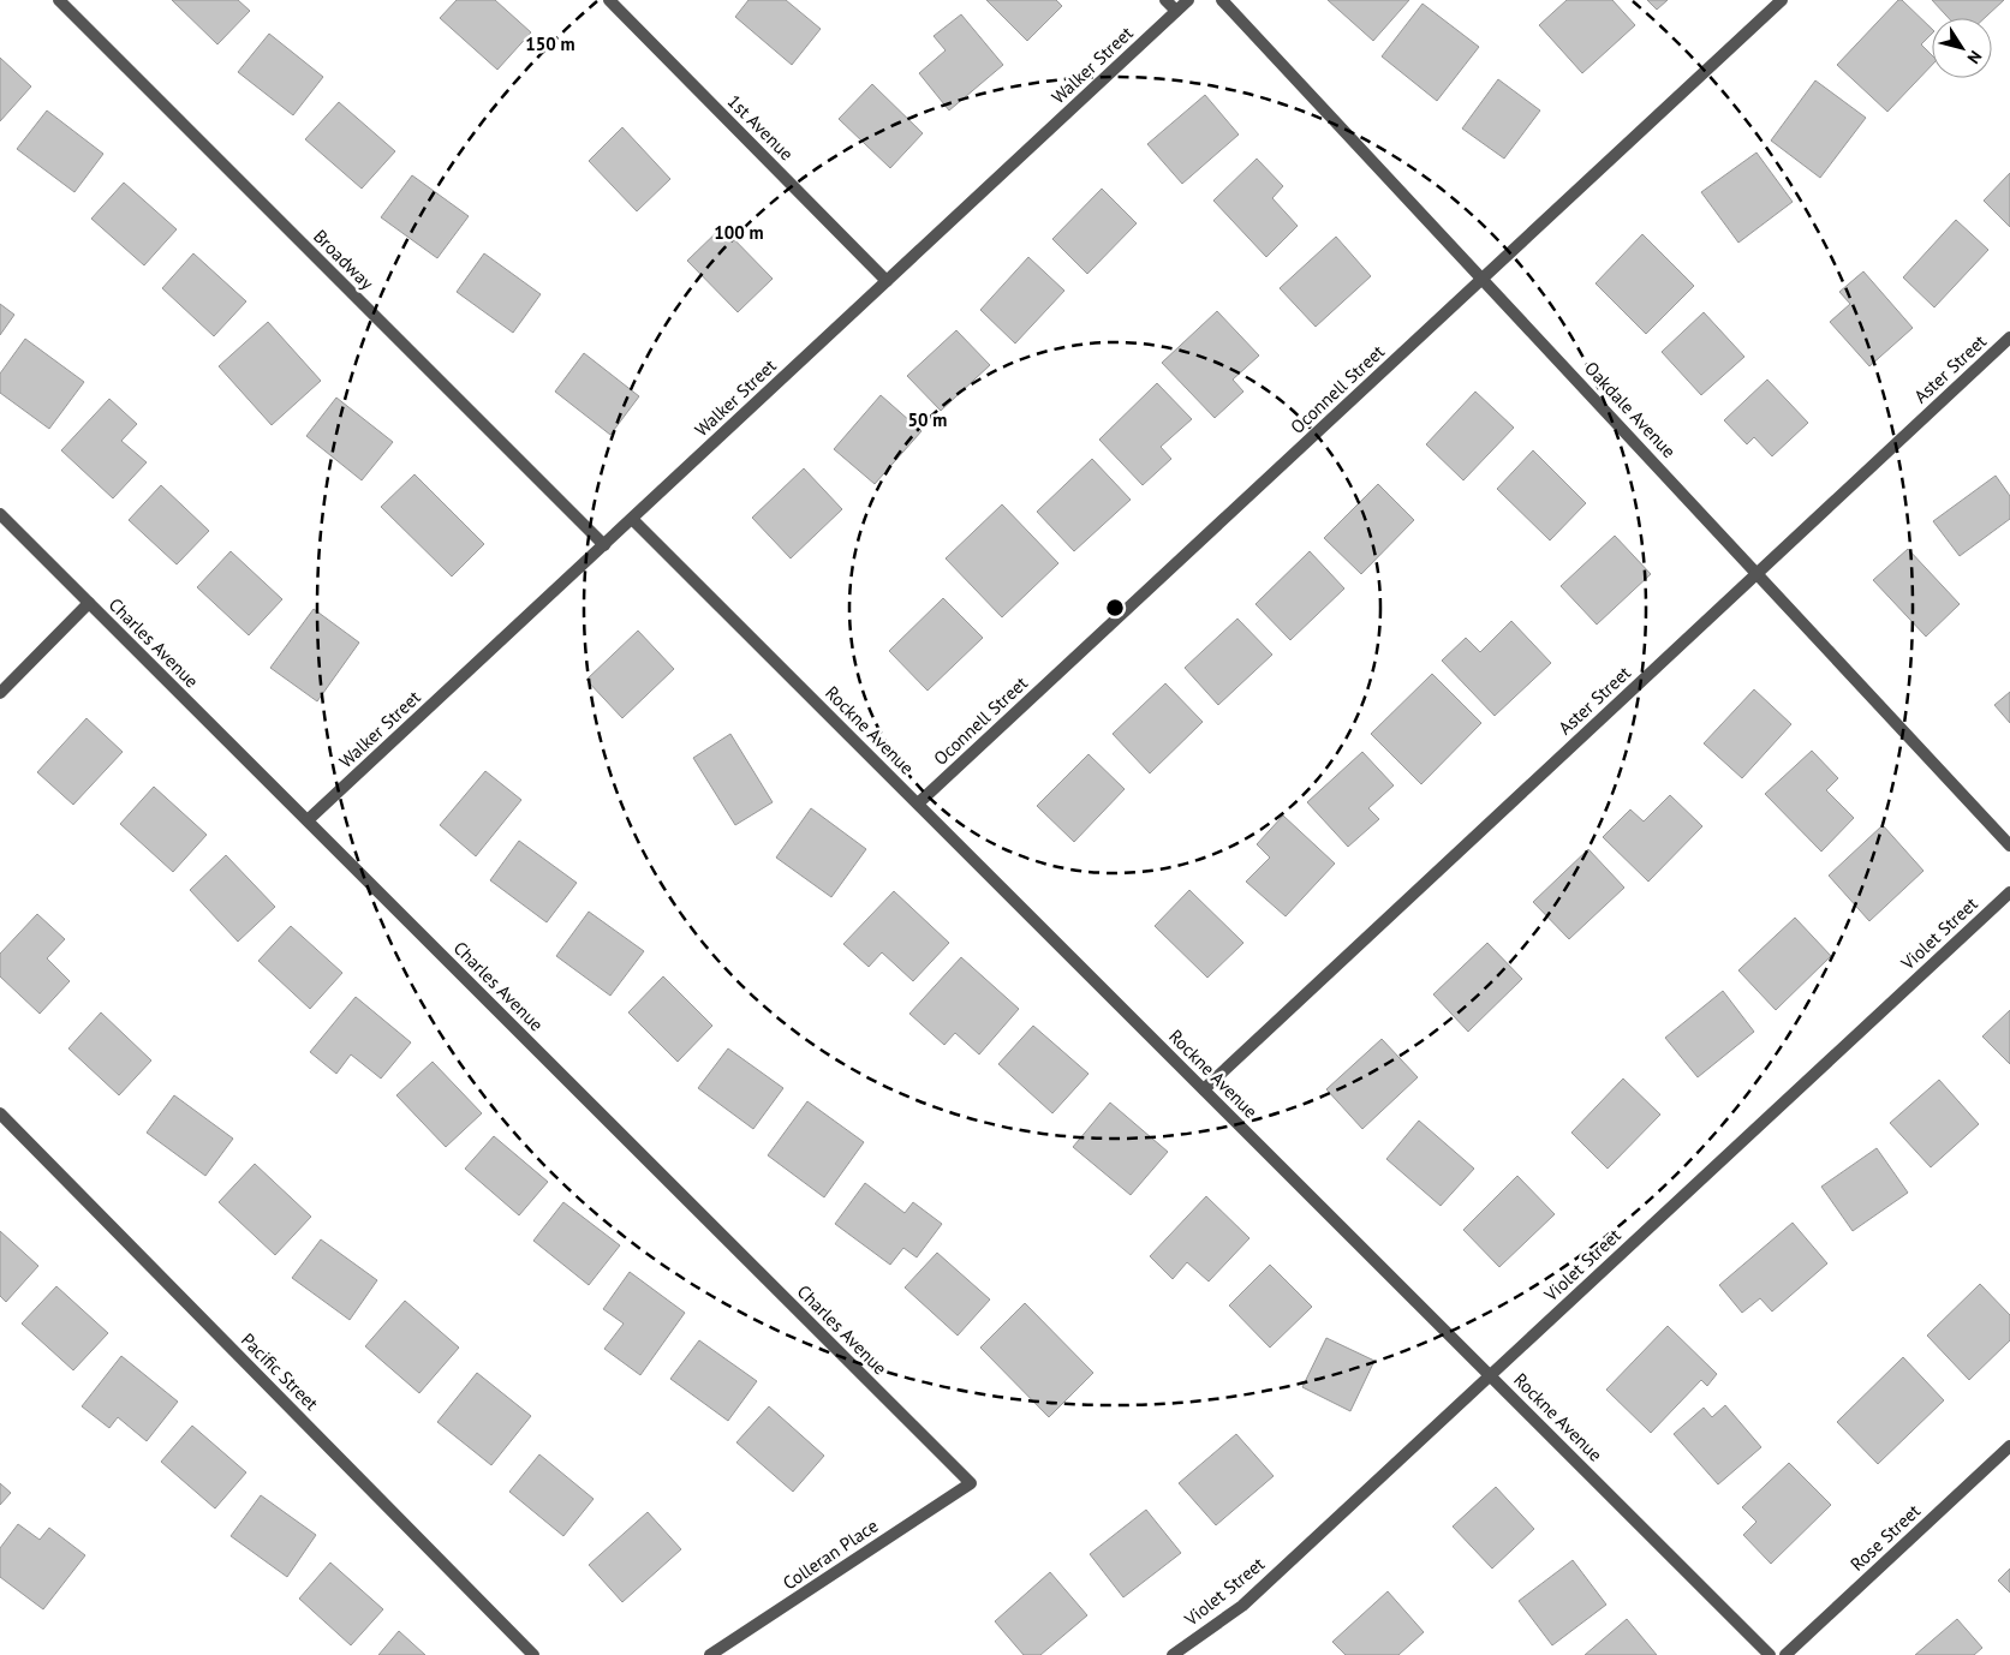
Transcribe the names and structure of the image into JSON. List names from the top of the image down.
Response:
{
  "streets": {
    "street": [
      "Walker Street",
      "1st Avenue",
      "Broadway",
      "Aster Street",
      "Oconnell Street",
      "Oakdale Avenue",
      "Charles Avenue",
      "Rockne Avenue",
      "Violet Street",
      "Pacific Street",
      "Rose Street",
      "Colleran Place"
    ]
  },
  "crossings": [
    ["Walker Street", "1st Avenue"],
    ["Walker Street", "Broadway"],
    ["Walker Street", "Charles Avenue"],
    ["Walker Street", "Rockne Avenue"],
    ["Aster Street", "Oakdale Avenue"],
    ["Aster Street", "Rockne Avenue"],
    ["Oconnell Street", "Oakdale Avenue"],
    ["Oconnell Street", "Rockne Avenue"],
    ["Charles Avenue", "Colleran Place"],
    ["Rockne Avenue", "Violet Street"]
  ],
  "north": "bottom right",
  "rings": ["150 m", "100 m", "50 m"]
}
